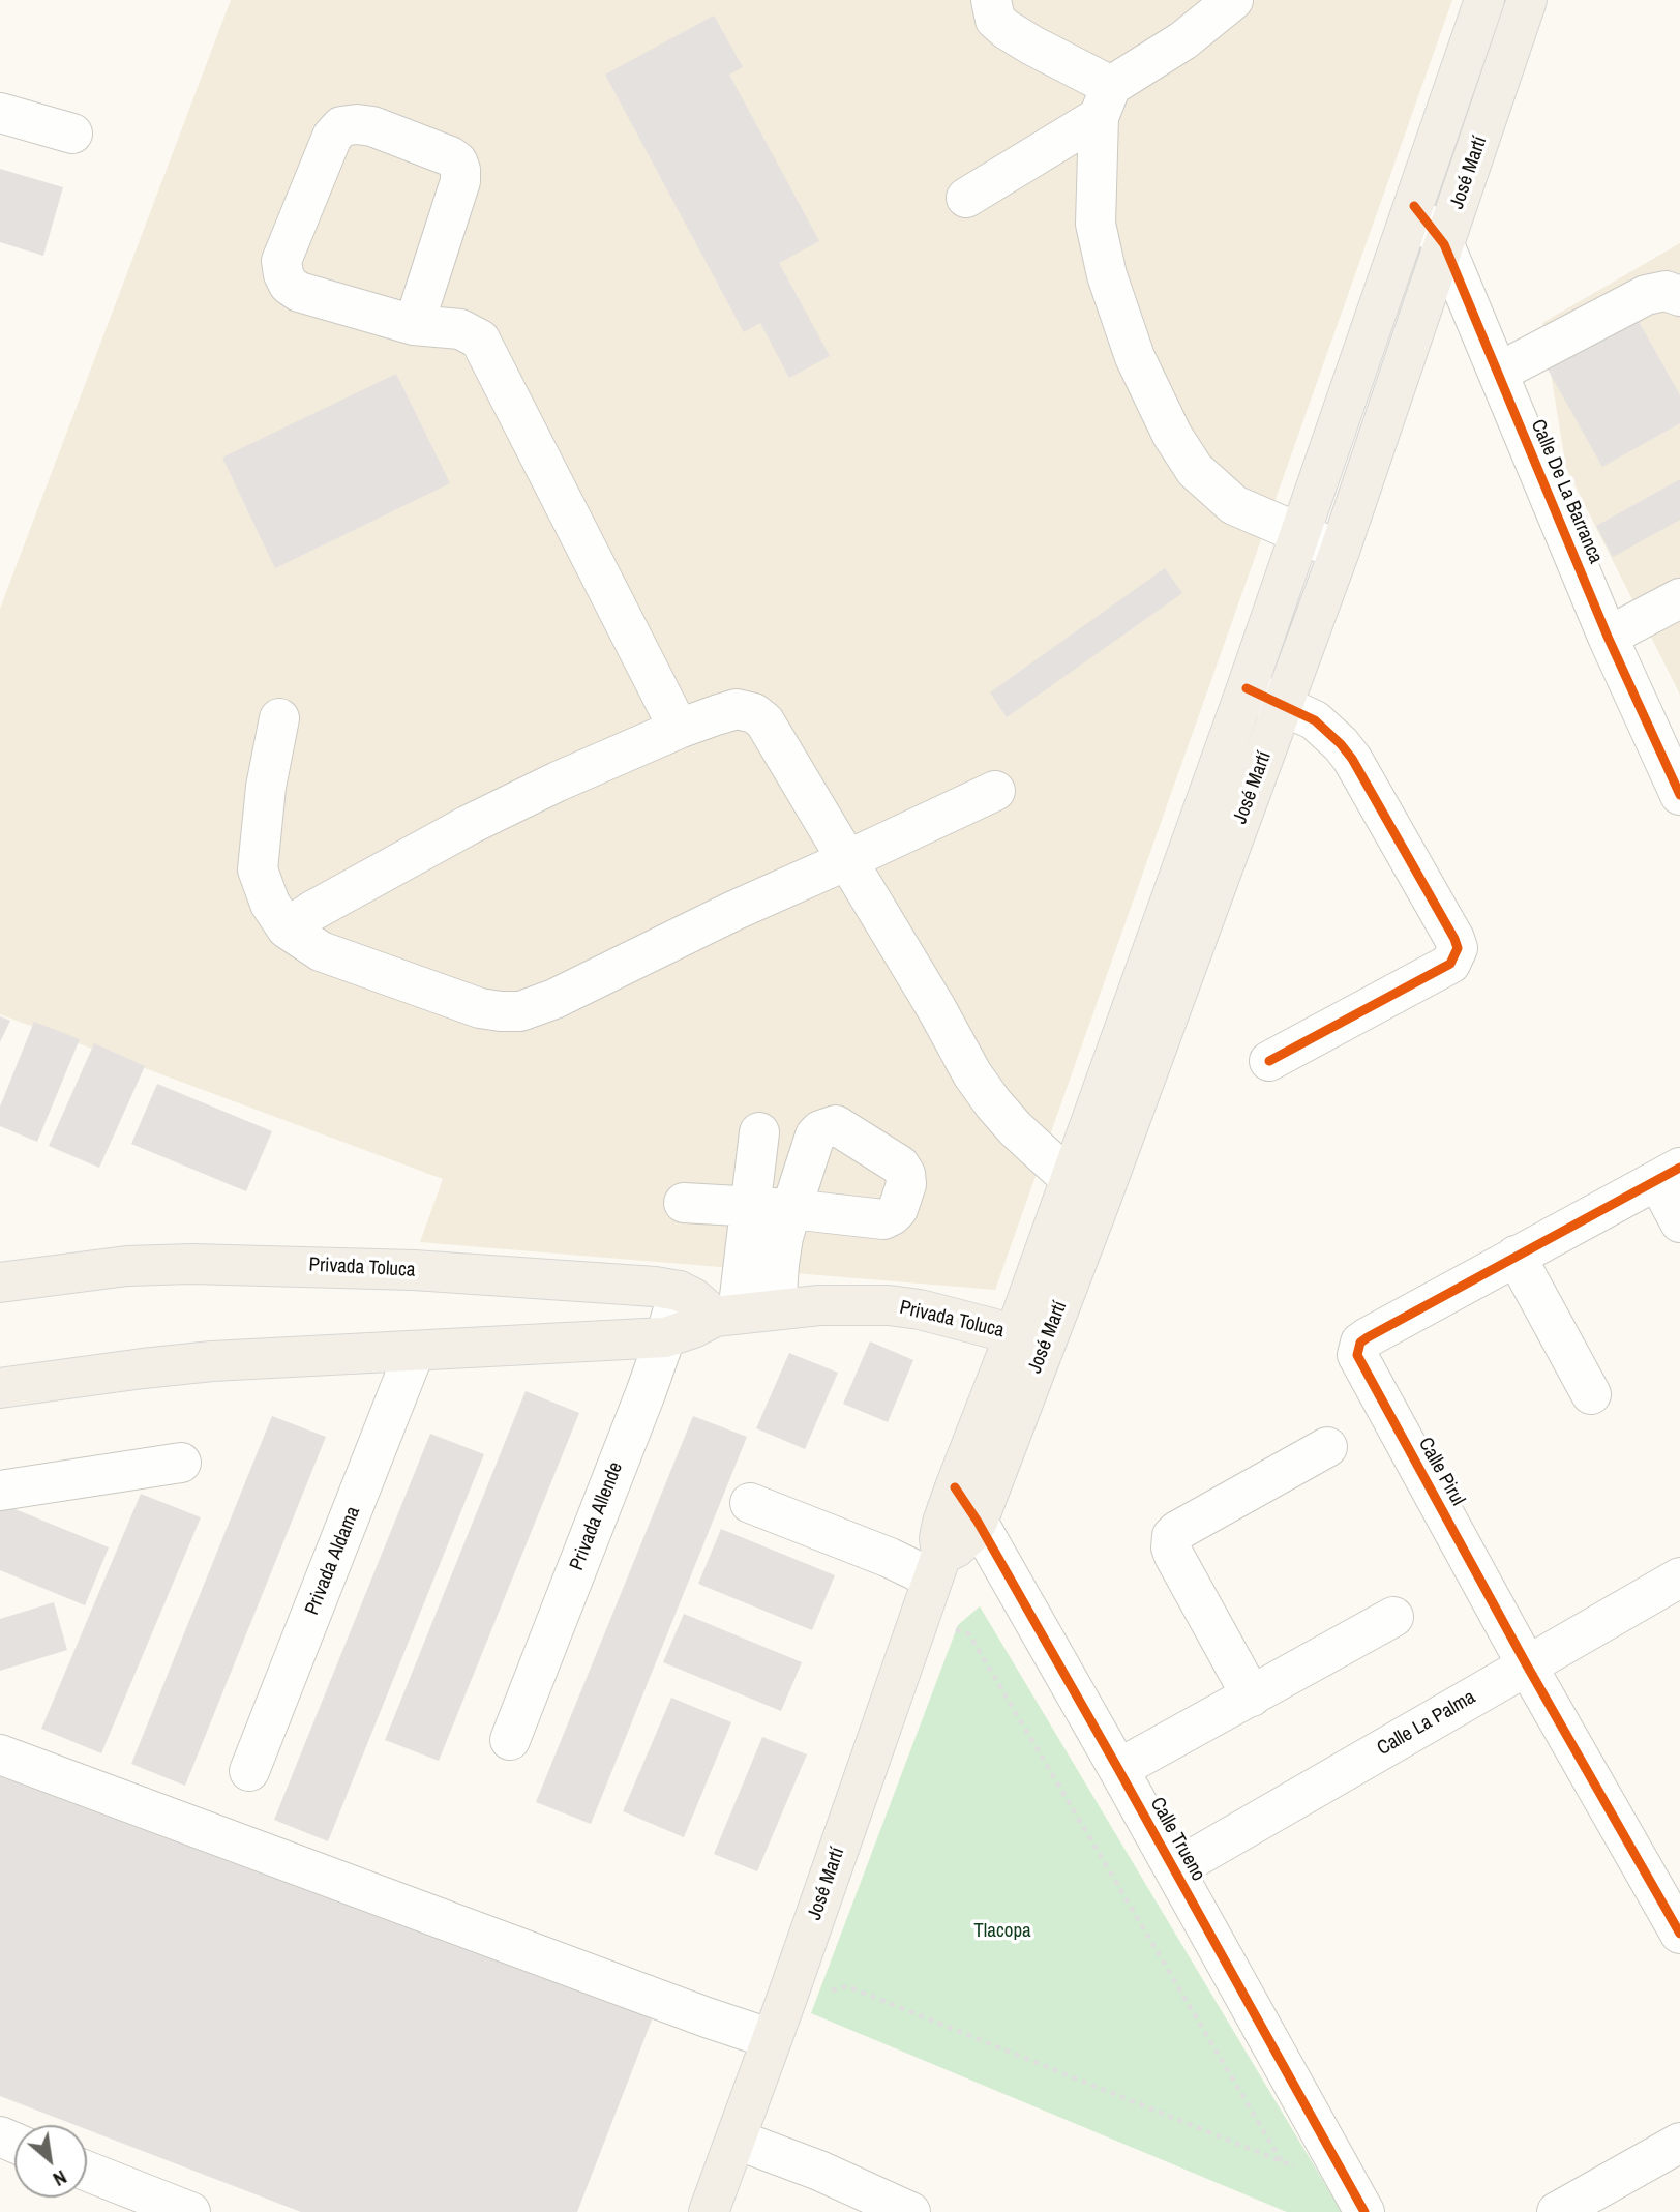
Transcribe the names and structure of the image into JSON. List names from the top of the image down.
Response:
{
  "streets": {
    "main road": ["José Martí", "Privada Toluca"],
    "street": [
      "Calle De La Barranca",
      "Calle Pirul",
      "Privada Allende",
      "Privada Aldama",
      "Calle La Palma",
      "Calle Trueno"
    ]
  },
  "crossings": [
    ["José Martí", "Calle De La Barranca"],
    ["José Martí", "Privada Toluca"],
    ["José Martí", "Calle Trueno"],
    ["Privada Toluca", "Privada Allende"],
    ["Privada Toluca", "Privada Aldama"],
    ["Calle Pirul", "Calle La Palma"],
    ["Calle La Palma", "Calle Trueno"]
  ],
  "parks": ["Tlacopa"],
  "north": "bottom right"
}
